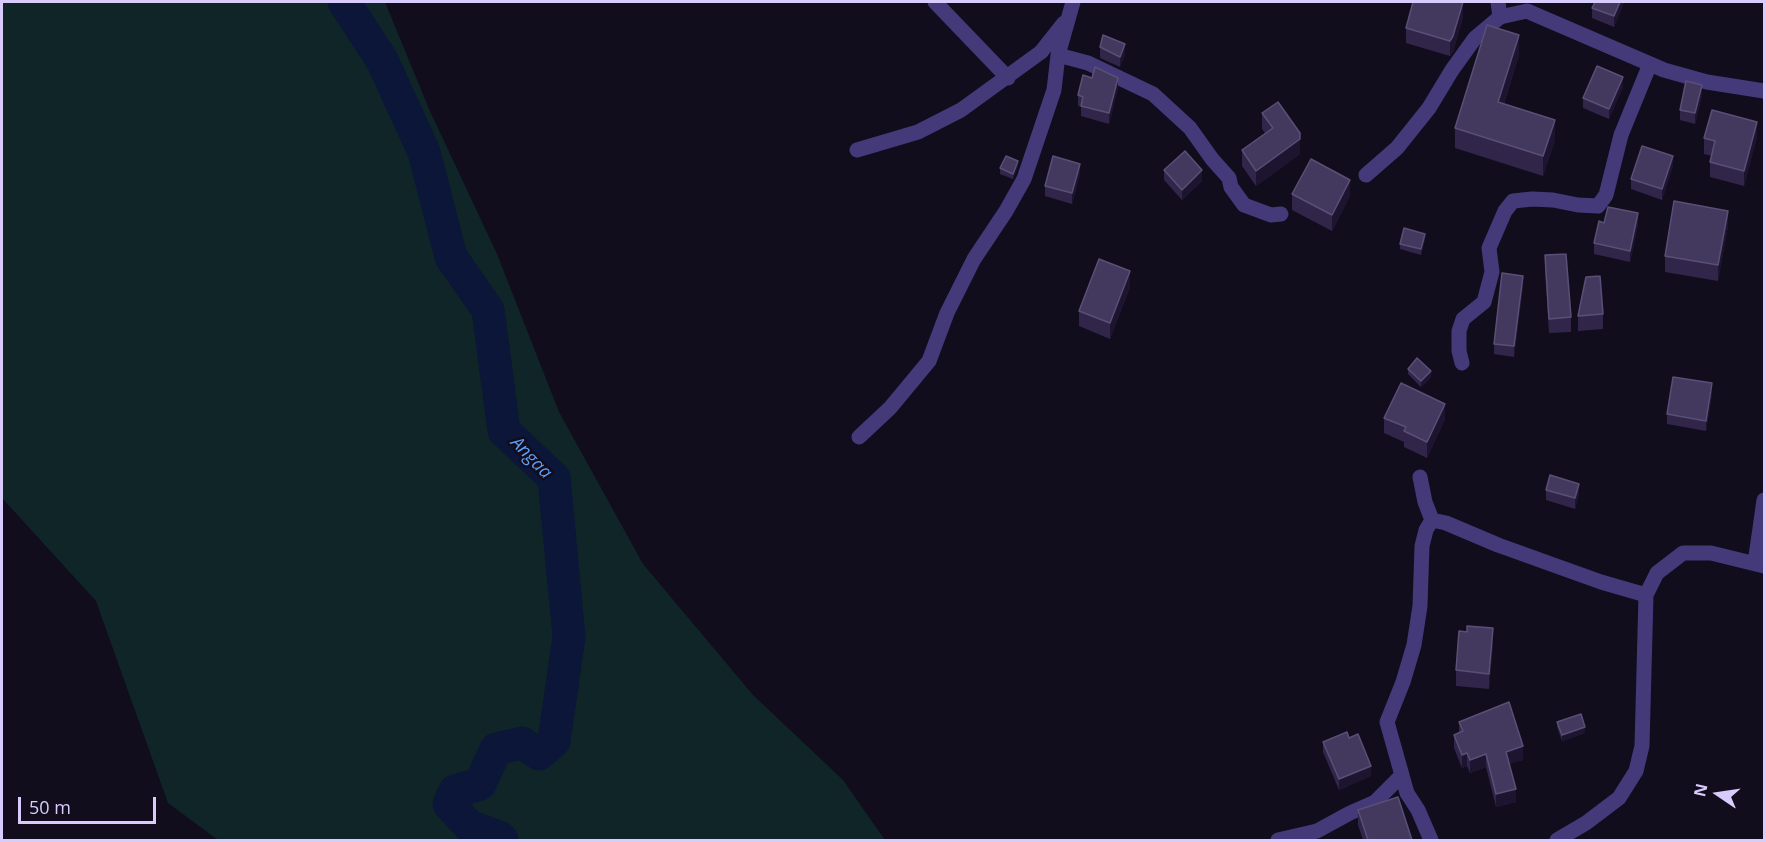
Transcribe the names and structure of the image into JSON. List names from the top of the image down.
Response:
{
  "water": ["Angaa"],
  "scale_bar": "50 m",
  "north": "left"
}
